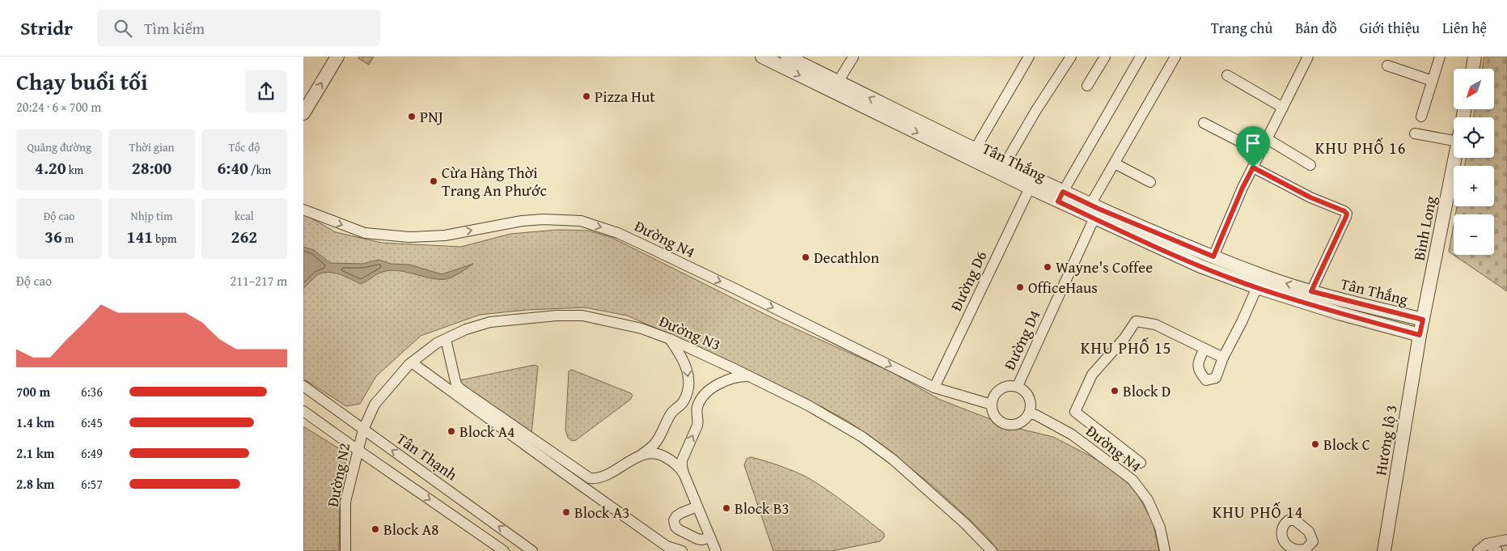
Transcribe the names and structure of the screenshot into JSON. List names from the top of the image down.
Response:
{
  "streets": {
    "street": [
      "Tân Thắng",
      "Bình Long",
      "Đường N4",
      "Đường D6",
      "Đường N3",
      "Đường D4",
      "Hương lộ 3",
      "Tân Thạnh",
      "Đường N2"
    ]
  },
  "crossings": [
    ["Tân Thắng", "Bình Long"],
    ["Tân Thắng", "Đường D6"],
    ["Tân Thắng", "Đường D4"],
    ["Tân Thắng", "Hương lộ 3"],
    ["Bình Long", "Hương lộ 3"],
    ["Đường N4", "Đường D6"],
    ["Đường N4", "Đường D4"],
    ["Đường N3", "Tân Thạnh"],
    ["Đường N3", "Đường N2"],
    ["Tân Thạnh", "Đường N2"]
  ],
  "one_way": ["Đường N4"],
  "districts": ["KHU PHỐ 16", "KHU PHỐ 15", "KHU PHỐ 14"],
  "places": [
    "Pizza Hut",
    "PNJ",
    "Cừa Hàng Thời Trang An Phước",
    "Decathlon",
    "Wayne's Coffee",
    "OfficeHaus",
    "Block D",
    "Block A4",
    "Block C",
    "Block B3",
    "Block A3",
    "Block A8"
  ],
  "north": "bottom left",
  "page": {
    "header": "Stridr",
    "search": "Tìm kiếm",
    "nav": [
      "Trang chủ",
      "Bản đồ",
      "Giới thiệu",
      "Liên hệ"
    ],
    "heading": ["Chạy buổi tối", "20:24 · 6 × 700 m"],
    "map_buttons": ["+", "−"],
    "stats": [
      ["Quãng đường", "4.20 km"],
      ["Thời gian", "28:00"],
      ["Tốc độ", "6:40 /km"],
      ["Độ cao", "36 m"],
      ["Nhịp tim", "141 bpm"],
      ["kcal", "262"]
    ],
    "chart": ["Độ cao", "211–217 m"],
    "list": [
      {
        "name": "700 m",
        "note": "6:36"
      },
      {
        "name": "1.4 km",
        "note": "6:45"
      },
      {
        "name": "2.1 km",
        "note": "6:49"
      },
      {
        "name": "2.8 km",
        "note": "6:57"
      }
    ]
  }
}
